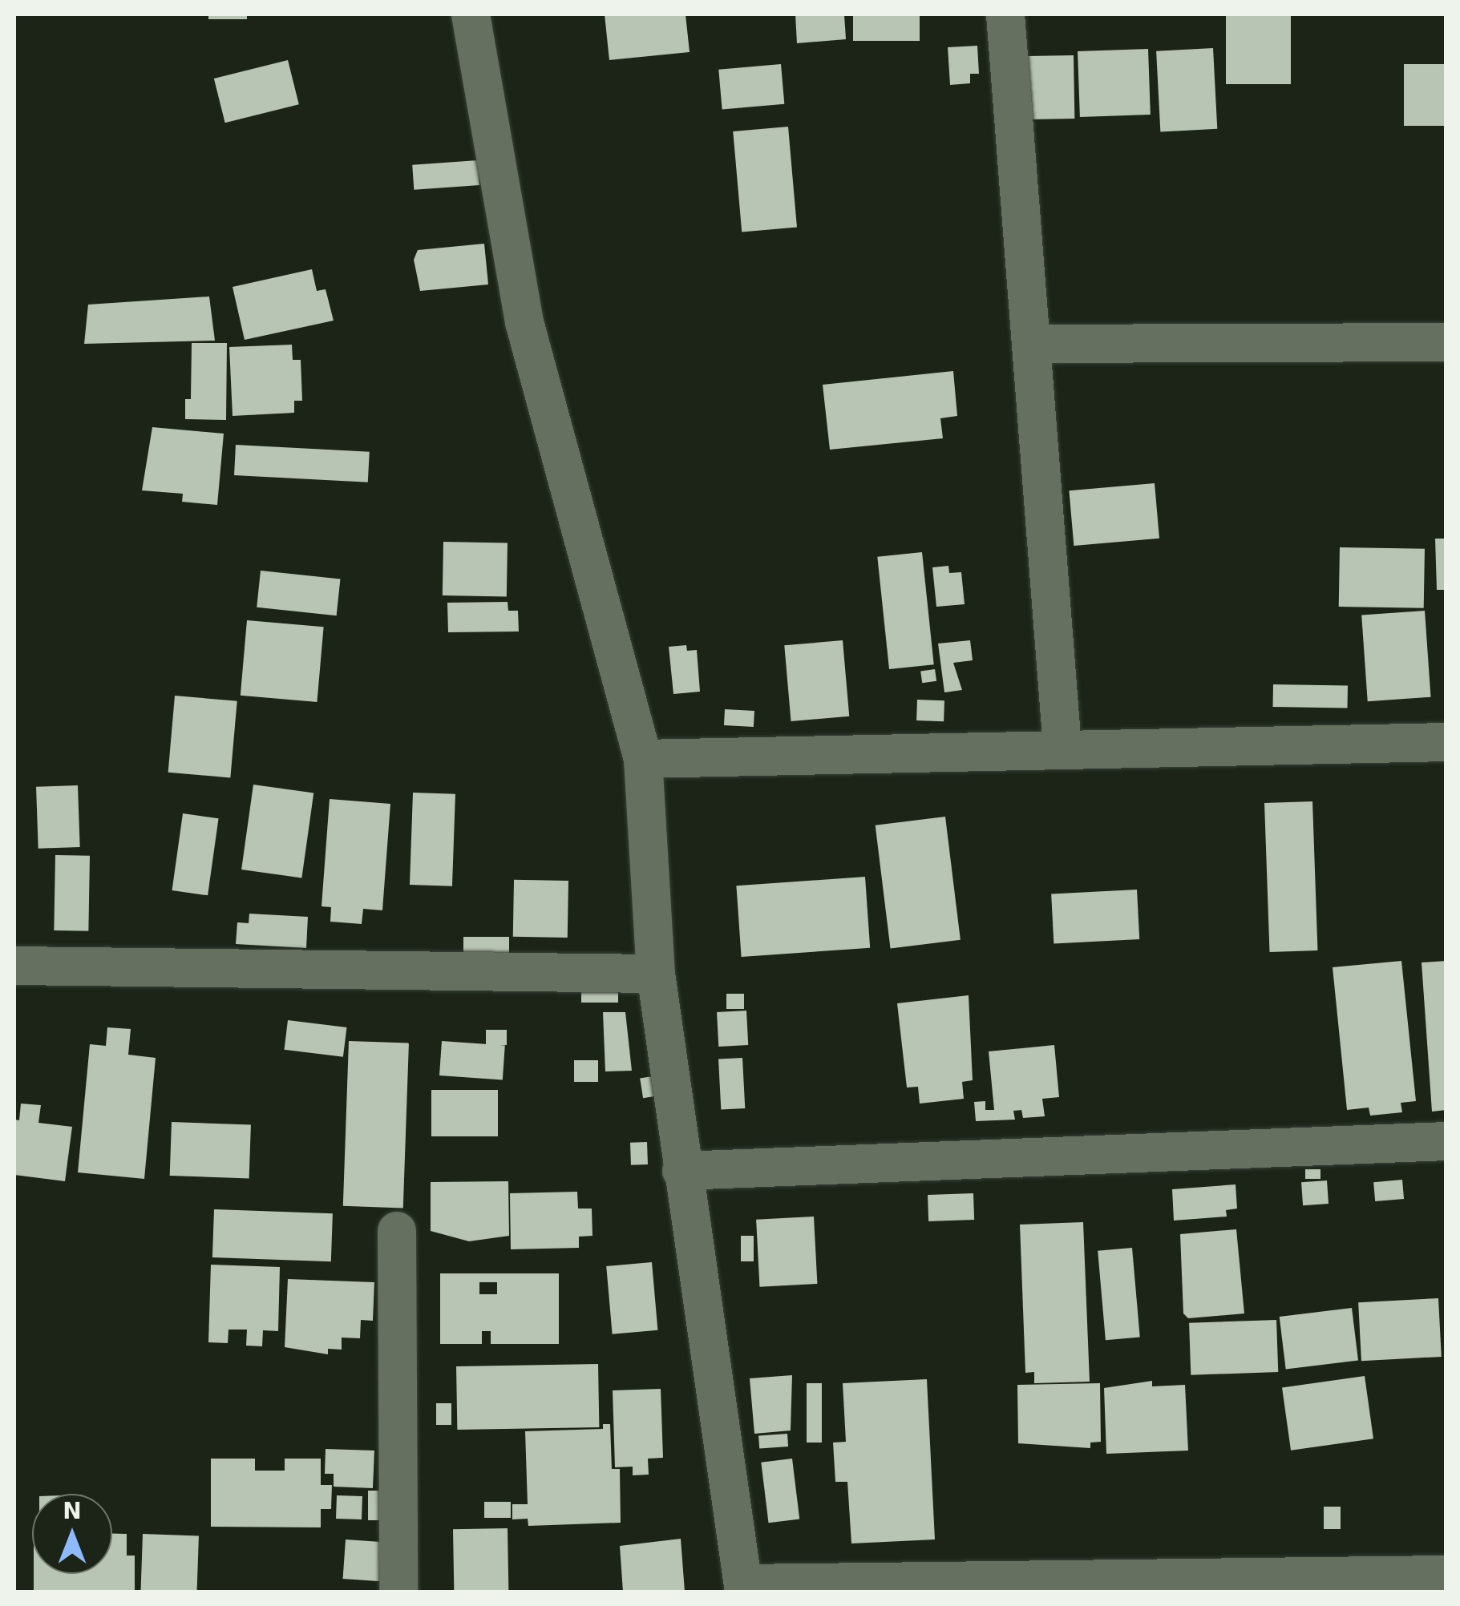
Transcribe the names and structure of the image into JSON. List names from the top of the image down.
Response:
{
  "north": "top"
}
